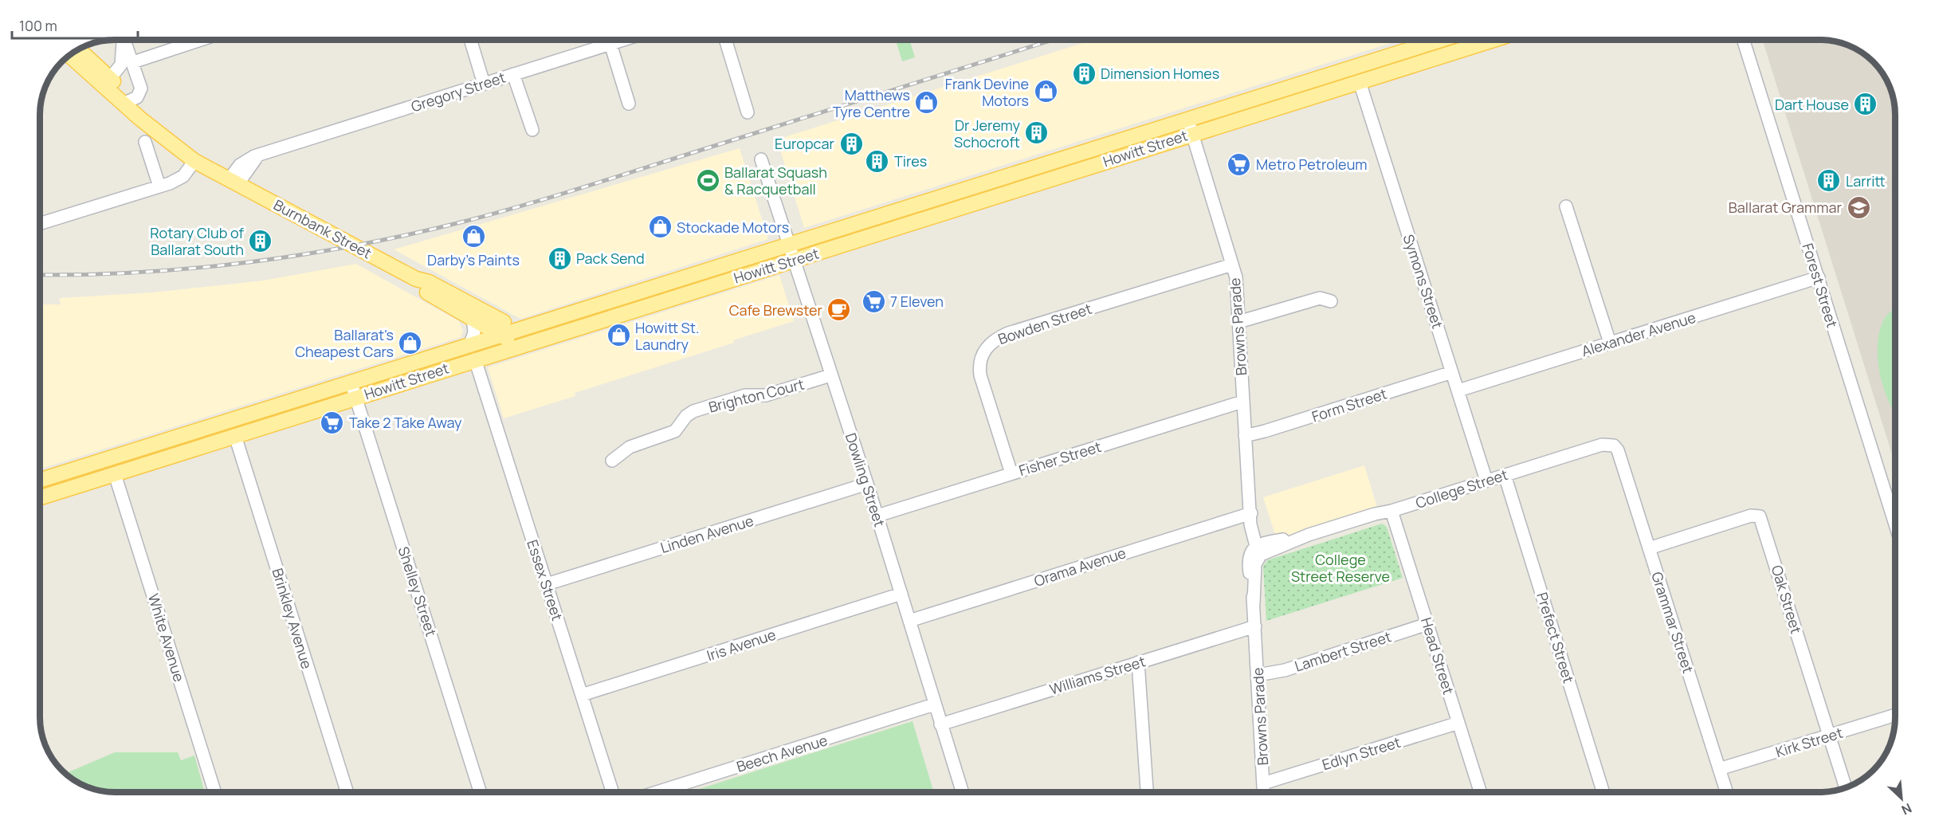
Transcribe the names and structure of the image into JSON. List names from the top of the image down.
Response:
{
  "streets": {
    "main road": ["Howitt Street", "Burnbank Street"],
    "street": [
      "Gregory Street",
      "Symons Street",
      "Forest Street",
      "Bowden Street",
      "Browns Parade",
      "Alexander Avenue",
      "Brighton Court",
      "Form Street",
      "Fisher Street",
      "Dowling Street",
      "College Street",
      "Linden Avenue",
      "Orama Avenue",
      "Essex Street",
      "Shelley Street",
      "Oak Street",
      "Brinkley Avenue",
      "Grammar Street",
      "White Avenue",
      "Prefect Street",
      "Iris Avenue",
      "Lambert Street",
      "Head Street",
      "Williams Street",
      "Kirk Street",
      "Beech Avenue",
      "Edlyn Street"
    ]
  },
  "crossings": [
    ["Gregory Street", "Burnbank Street"],
    ["Howitt Street", "Burnbank Street"],
    ["Howitt Street", "Symons Street"],
    ["Howitt Street", "Browns Parade"],
    ["Howitt Street", "Dowling Street"],
    ["Howitt Street", "Essex Street"],
    ["Howitt Street", "Shelley Street"],
    ["Howitt Street", "Brinkley Avenue"],
    ["Howitt Street", "White Avenue"],
    ["Symons Street", "Alexander Avenue"],
    ["Symons Street", "Form Street"],
    ["Symons Street", "College Street"],
    ["Forest Street", "Alexander Avenue"],
    ["Bowden Street", "Browns Parade"],
    ["Bowden Street", "Fisher Street"],
    ["Browns Parade", "Form Street"],
    ["Browns Parade", "Fisher Street"],
    ["Browns Parade", "College Street"],
    ["Browns Parade", "Orama Avenue"],
    ["Browns Parade", "Lambert Street"],
    ["Browns Parade", "Williams Street"],
    ["Browns Parade", "Edlyn Street"],
    ["Brighton Court", "Dowling Street"],
    ["Fisher Street", "Dowling Street"],
    ["Dowling Street", "Linden Avenue"],
    ["Dowling Street", "Orama Avenue"],
    ["Dowling Street", "Iris Avenue"],
    ["Dowling Street", "Williams Street"],
    ["Dowling Street", "Beech Avenue"],
    ["College Street", "Grammar Street"],
    ["College Street", "Prefect Street"],
    ["College Street", "Head Street"],
    ["Linden Avenue", "Essex Street"],
    ["Essex Street", "Iris Avenue"],
    ["Oak Street", "Grammar Street"],
    ["Oak Street", "Kirk Street"],
    ["Grammar Street", "Kirk Street"],
    ["Lambert Street", "Head Street"],
    ["Head Street", "Edlyn Street"]
  ],
  "parks": ["College Street Reserve"],
  "places": {
    "building": [
      "Dimension Homes",
      "Dart House",
      "Dr Jeremy Schocroft",
      "Europcar",
      "Tires",
      "Larritt",
      "Rotary Club of Ballarat South",
      "Pack Send"
    ],
    "shop": [
      "Frank Devine Motors",
      "Matthews Tyre Centre",
      "Stockade Motors",
      "Darby's Paints",
      "Howitt St. Laundry",
      "Ballarat's Cheapest Cars"
    ],
    "supermarket": ["Metro Petroleum", "7 Eleven", "Take 2 Take Away"],
    "sports": ["Ballarat Squash & Racquetball"],
    "school or university": ["Ballarat Grammar"],
    "cafe": ["Cafe Brewster"]
  },
  "scale_bar": "100 m",
  "north": "bottom right"
}
